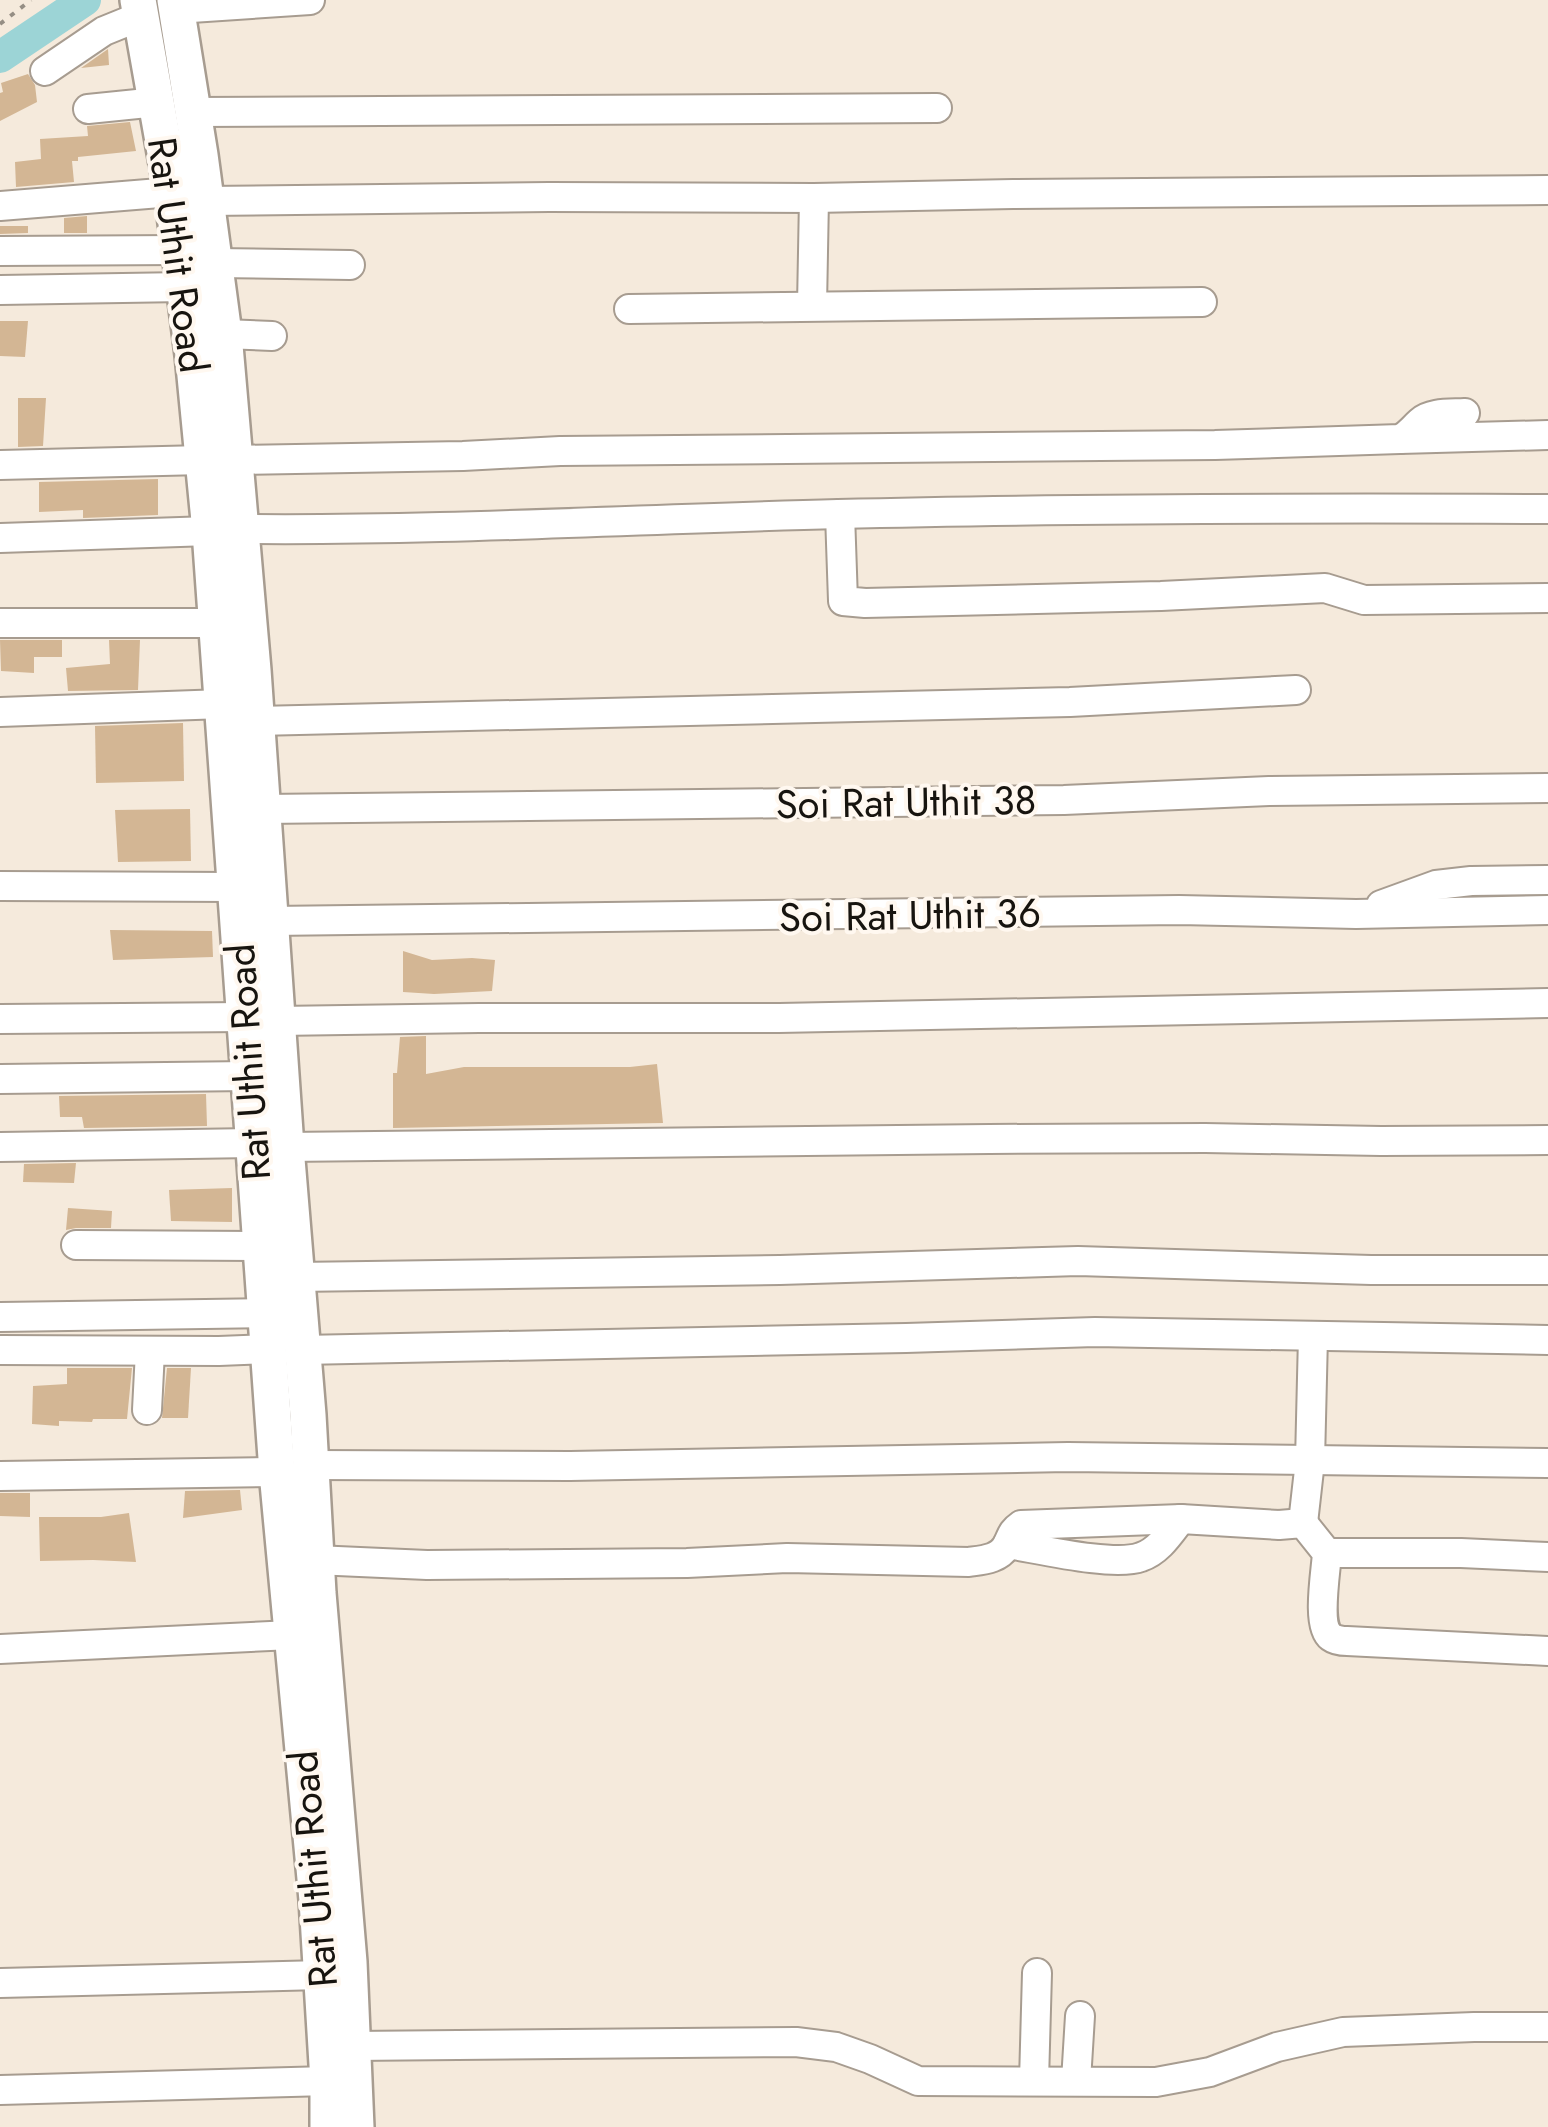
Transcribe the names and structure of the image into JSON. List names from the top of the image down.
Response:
{
  "streets": {
    "main road": ["Rat Uthit Road"],
    "street": ["Soi Rat Uthit 38", "Soi Rat Uthit 36"]
  },
  "crossings": [
    ["Rat Uthit Road", "Soi Rat Uthit 38"],
    ["Rat Uthit Road", "Soi Rat Uthit 36"]
  ]
}
